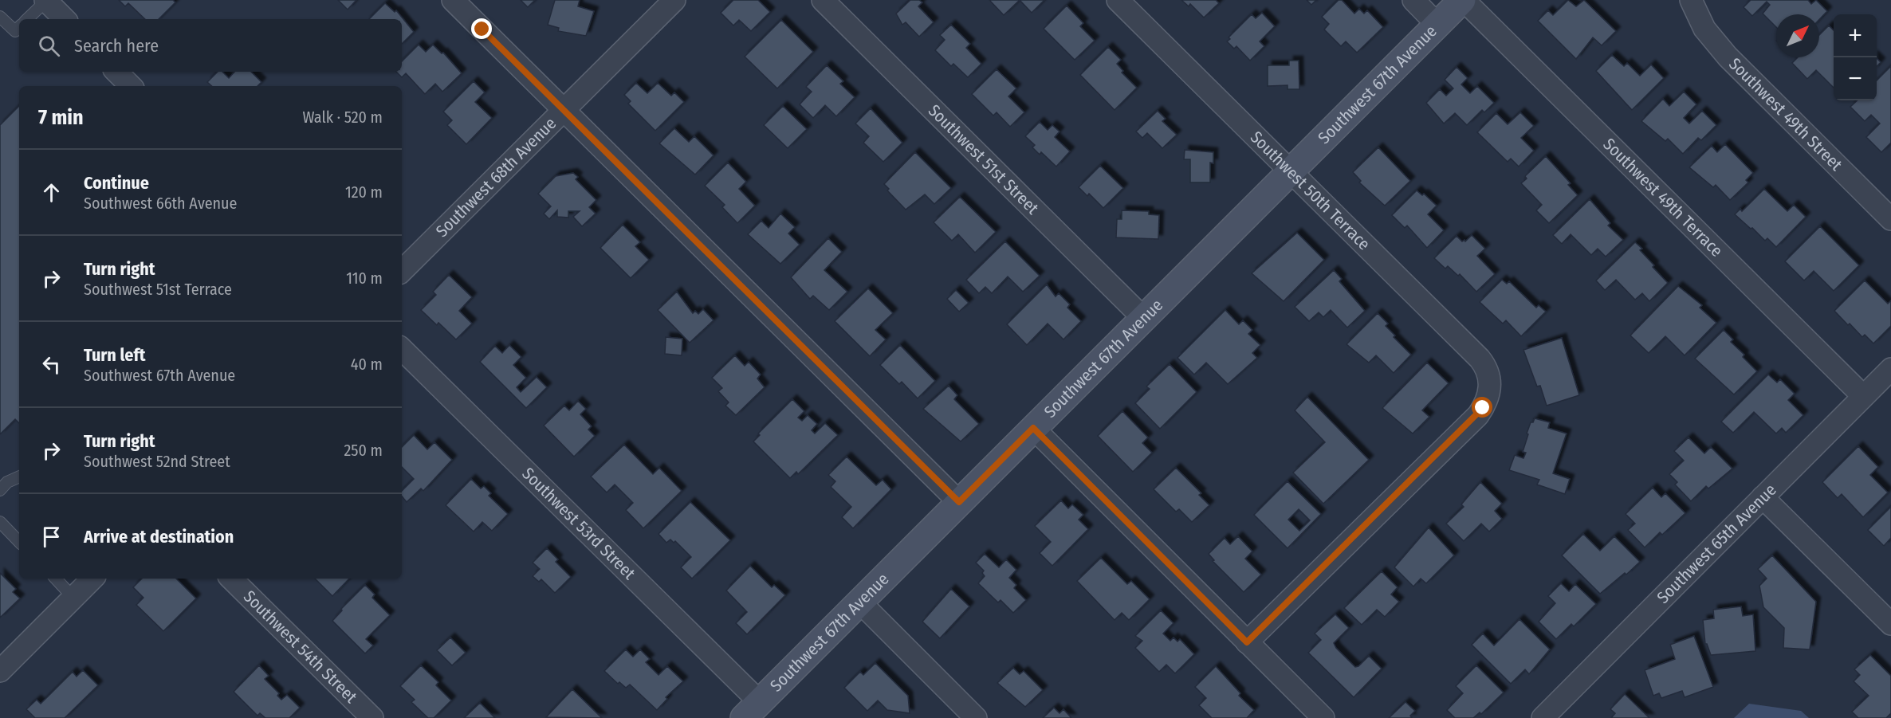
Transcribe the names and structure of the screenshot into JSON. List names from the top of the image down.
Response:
{
  "streets": {
    "main road": ["Southwest 67th Avenue"],
    "street": [
      "Southwest 49th Street",
      "Southwest 51st Street",
      "Southwest 68th Avenue",
      "Southwest 50th Terrace",
      "Southwest 49th Terrace",
      "Southwest 53rd Street",
      "Southwest 65th Avenue",
      "Southwest 54th Street"
    ]
  },
  "crossings": [
    ["Southwest 67th Avenue", "Southwest 51st Street"],
    ["Southwest 67th Avenue", "Southwest 50th Terrace"],
    ["Southwest 67th Avenue", "Southwest 49th Terrace"],
    ["Southwest 67th Avenue", "Southwest 53rd Street"],
    ["Southwest 49th Terrace", "Southwest 65th Avenue"]
  ],
  "north": "top right",
  "page": {
    "map_buttons": ["+", "−"],
    "search": "Search here",
    "heading": ["7 min", "Walk · 520 m"],
    "list": [
      ["Continue", "Southwest 66th Avenue", "120 m"],
      ["Turn right", "Southwest 51st Terrace", "110 m"],
      ["Turn left", "Southwest 67th Avenue", "40 m"],
      ["Turn right", "Southwest 52nd Street", "250 m"],
      "Arrive at destination"
    ]
  }
}
